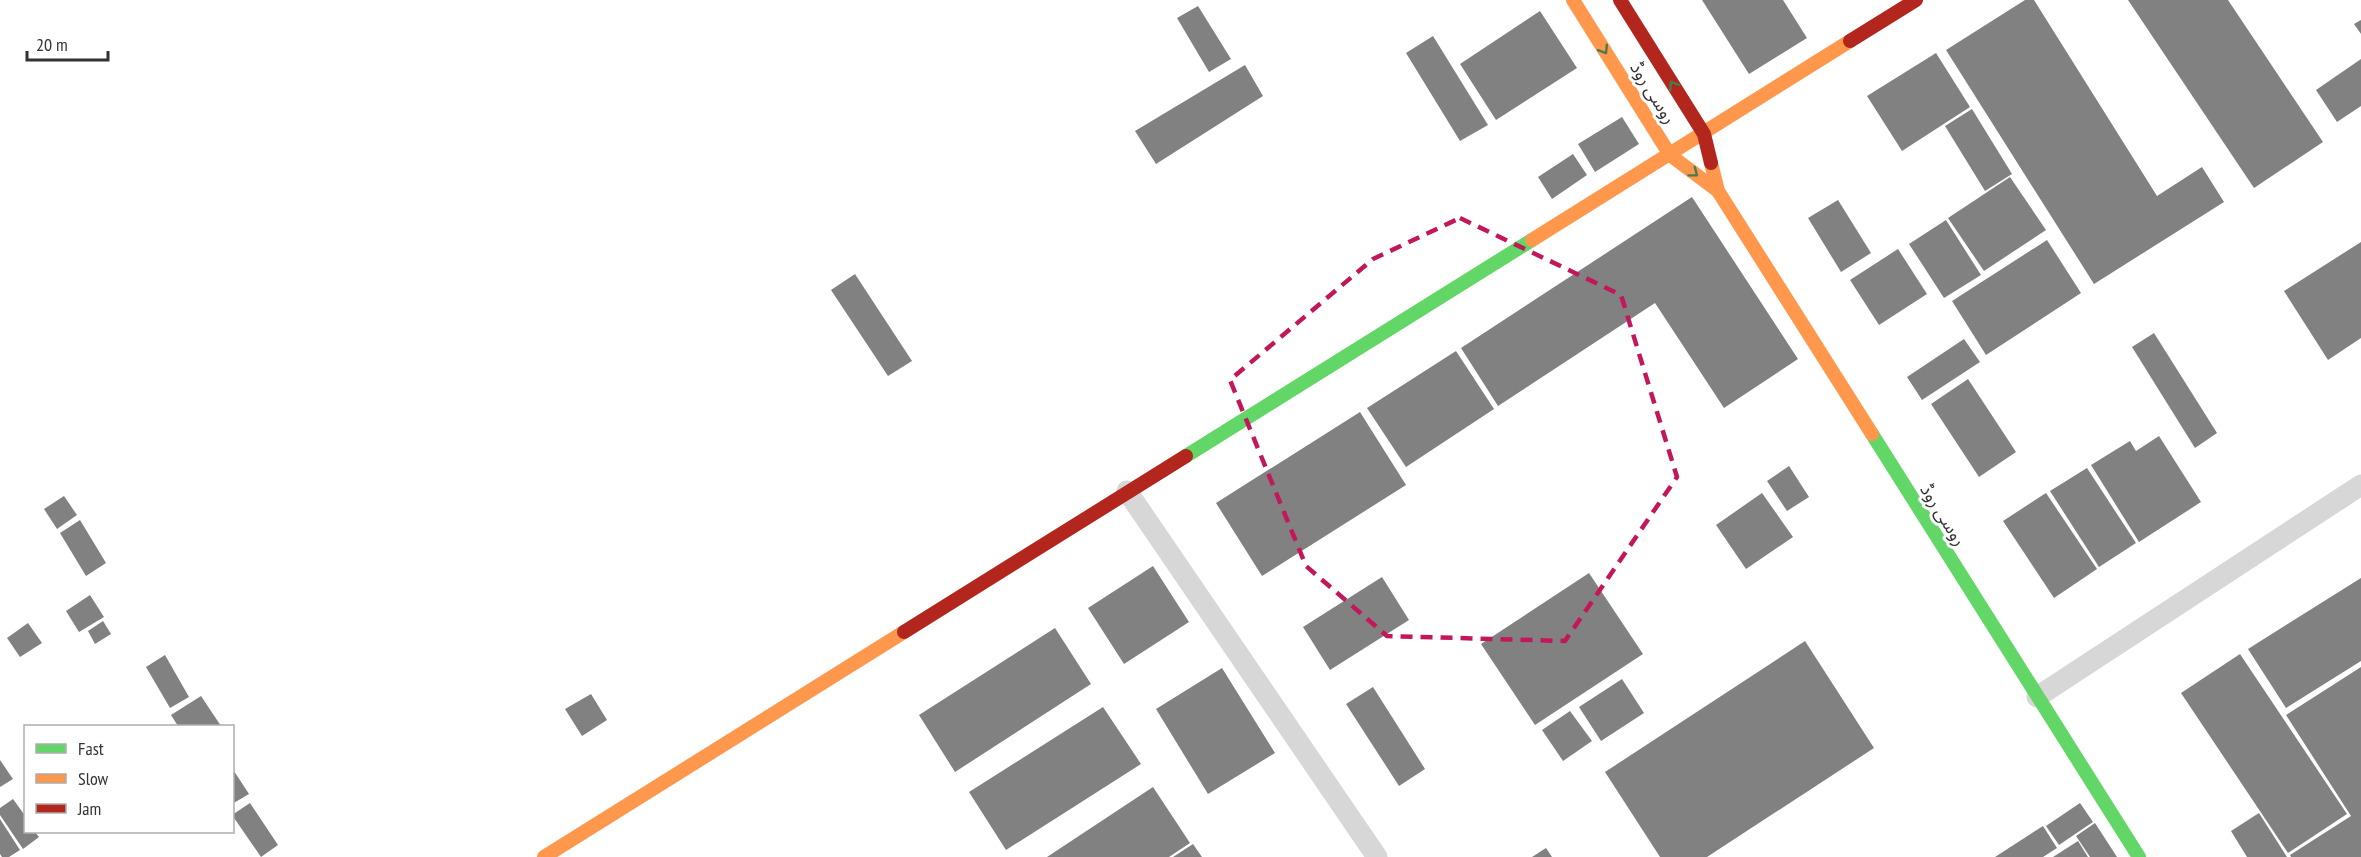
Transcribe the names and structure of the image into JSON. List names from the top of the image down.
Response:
{
  "streets": {
    "street": ["روسی روڈ"]
  },
  "legend": ["Fast", "Slow", "Jam"],
  "scale_bar": "20 m"
}
